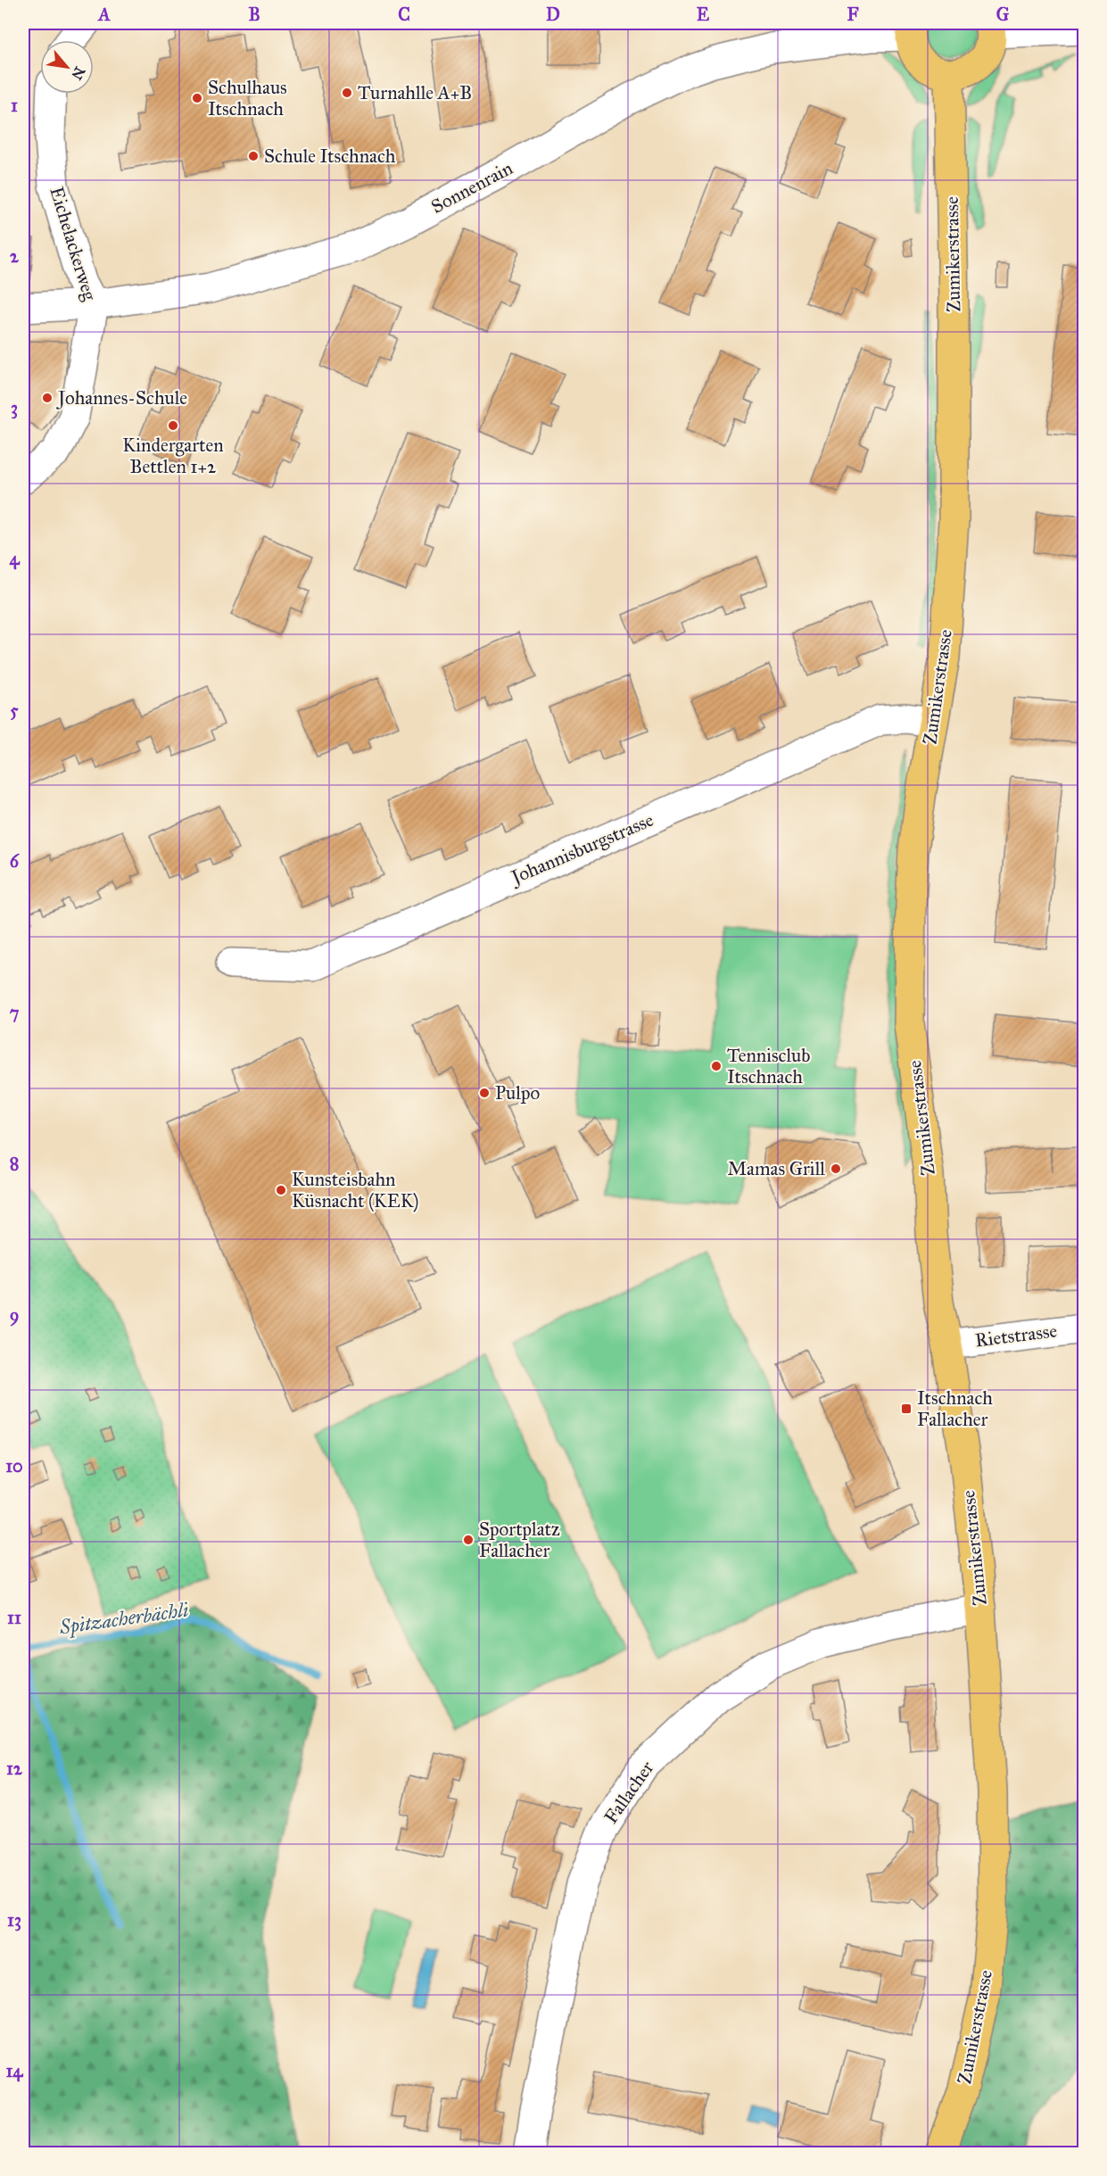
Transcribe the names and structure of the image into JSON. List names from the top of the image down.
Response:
{
  "streets": {
    "main road": ["Zumikerstrasse"],
    "street": [
      "Sonnenrain",
      "Eichelackerweg",
      "Johannisburgstrasse",
      "Rietstrasse",
      "Fallacher"
    ]
  },
  "crossings": [
    ["Sonnenrain", "Eichelackerweg"],
    ["Zumikerstrasse", "Johannisburgstrasse"],
    ["Zumikerstrasse", "Rietstrasse"],
    ["Zumikerstrasse", "Fallacher"]
  ],
  "water": ["Spitzacherbächli"],
  "places": {
    "other": [
      "Turnahlle A+B",
      "Schulhaus Itschnach",
      "Schule Itschnach",
      "Johannes-Schule",
      "Kindergarten Bettlen 1+2",
      "Tennisclub Itschnach",
      "Pulpo",
      "Mamas Grill",
      "Kunsteisbahn Küsnacht (KEK)",
      "Sportplatz Fallacher"
    ],
    "transit": ["Itschnach Fallacher"]
  },
  "north": "bottom right",
  "grid": {
    "columns": [
      "A",
      "B",
      "C",
      "D",
      "E",
      "F",
      "G"
    ],
    "rows": [
      "1",
      "2",
      "3",
      "4",
      "5",
      "6",
      "7",
      "8",
      "9",
      "10",
      "11",
      "12",
      "13",
      "14"
    ]
  }
}
